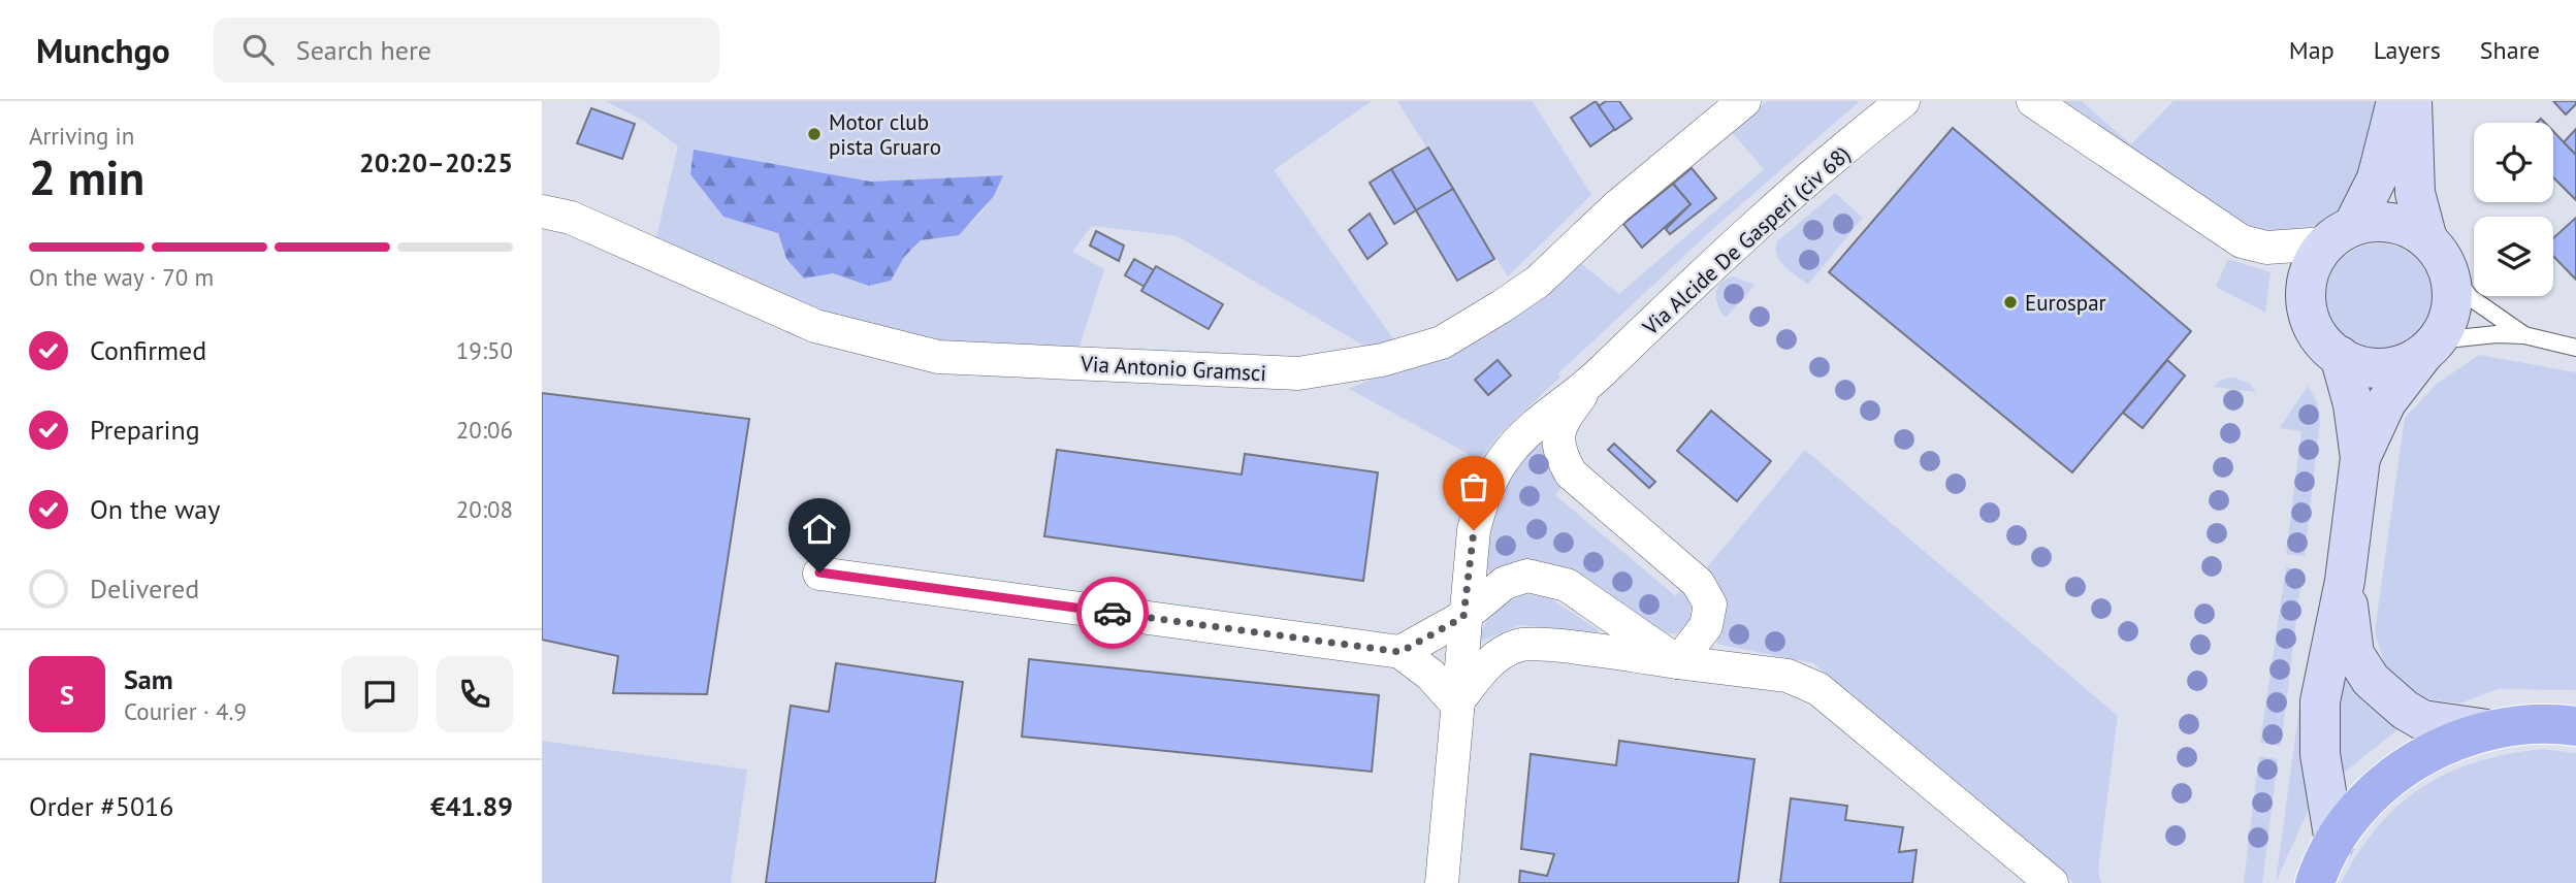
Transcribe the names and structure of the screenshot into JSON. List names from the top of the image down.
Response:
{
  "streets": {
    "street": ["Via Alcide De Gasperi (civ 68)", "Via Antonio Gramsci"]
  },
  "places": ["Motor club pista Gruaro", "Eurospar"],
  "page": {
    "header": "Munchgo",
    "search": "Search here",
    "nav": ["Map", "Layers", "Share"],
    "heading": ["2 min", "Arriving in", "20:20–20:25"],
    "panel": [
      "Sam",
      "Courier · 4.9",
      "Order #5016",
      "€41.89"
    ],
    "bar": "On the way · 70 m",
    "list": [
      ["Confirmed", "19:50"],
      ["Preparing", "20:06"],
      ["On the way", "20:08"],
      "Delivered"
    ],
    "round": "S"
  }
}
